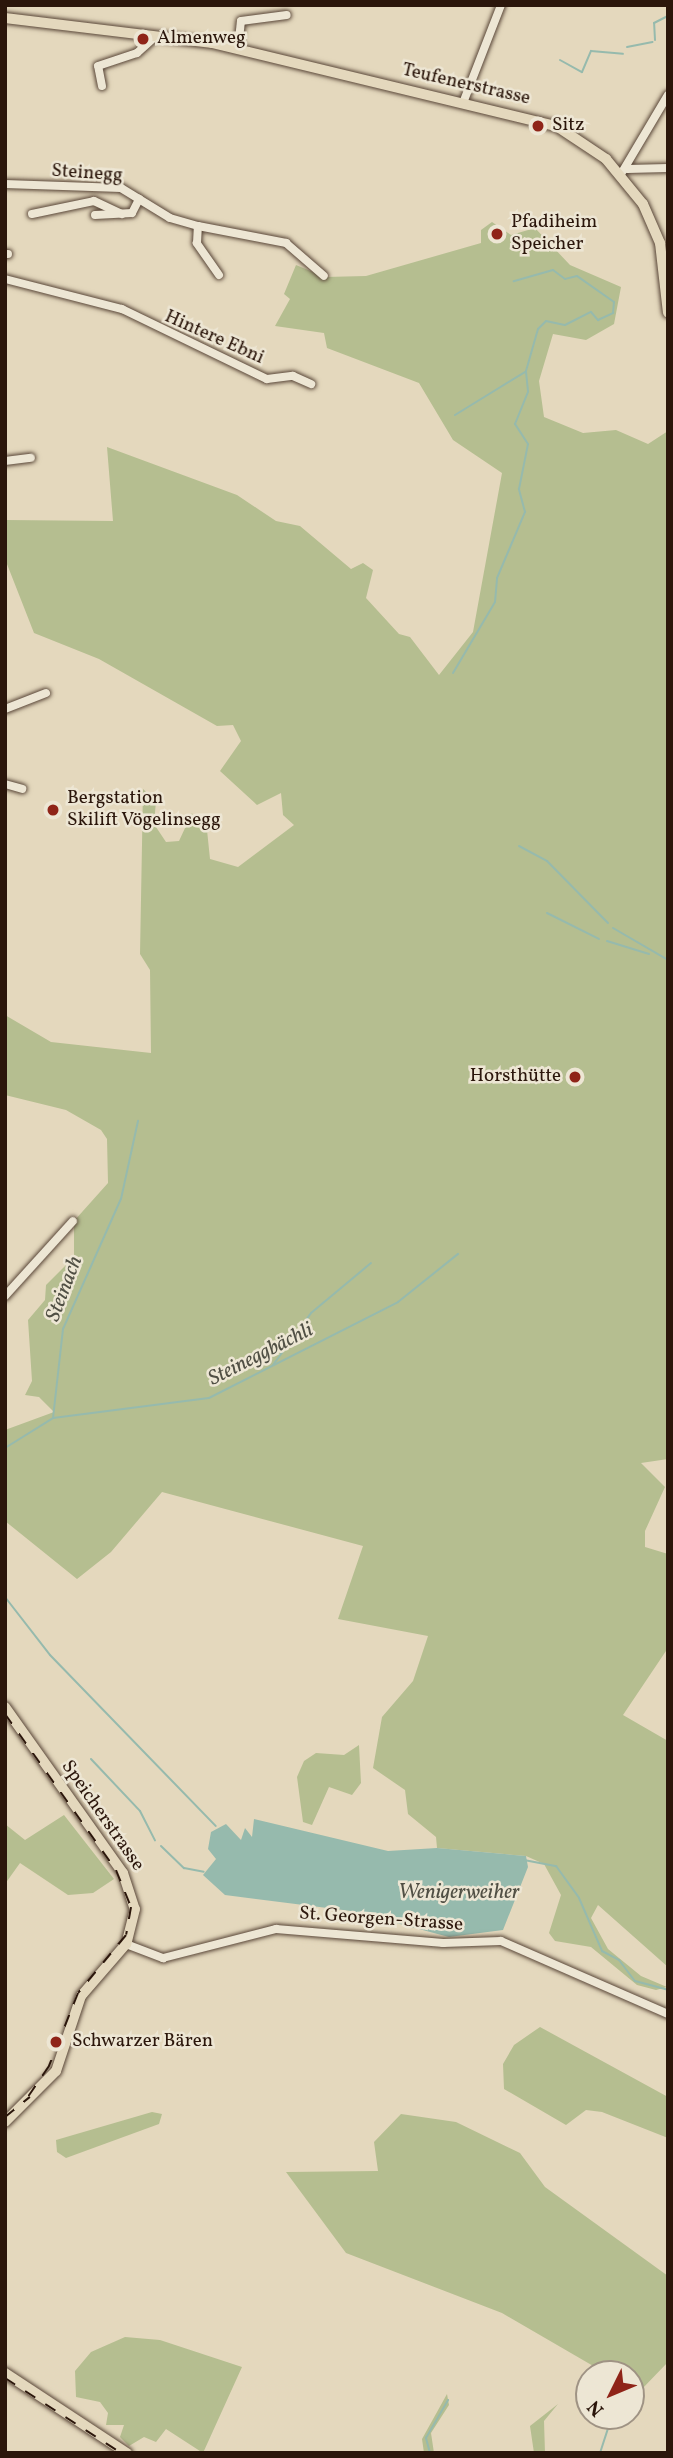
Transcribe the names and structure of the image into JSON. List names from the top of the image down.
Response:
{
  "streets": {
    "main road": ["Teufenerstrasse", "Speicherstrasse"],
    "street": ["Steinegg", "Hintere Ebni", "St. Georgen-Strasse"]
  },
  "crossings": [
    ["Speicherstrasse", "St. Georgen-Strasse"]
  ],
  "water": ["Steinach", "Steineggbächli", "Wenigerweiher"],
  "places": [
    "Almenweg",
    "Sitz",
    "Pfadiheim Speicher",
    "Bergstation Skilift Vögelinsegg",
    "Horsthütte",
    "Schwarzer Bären"
  ],
  "north": "bottom left"
}
